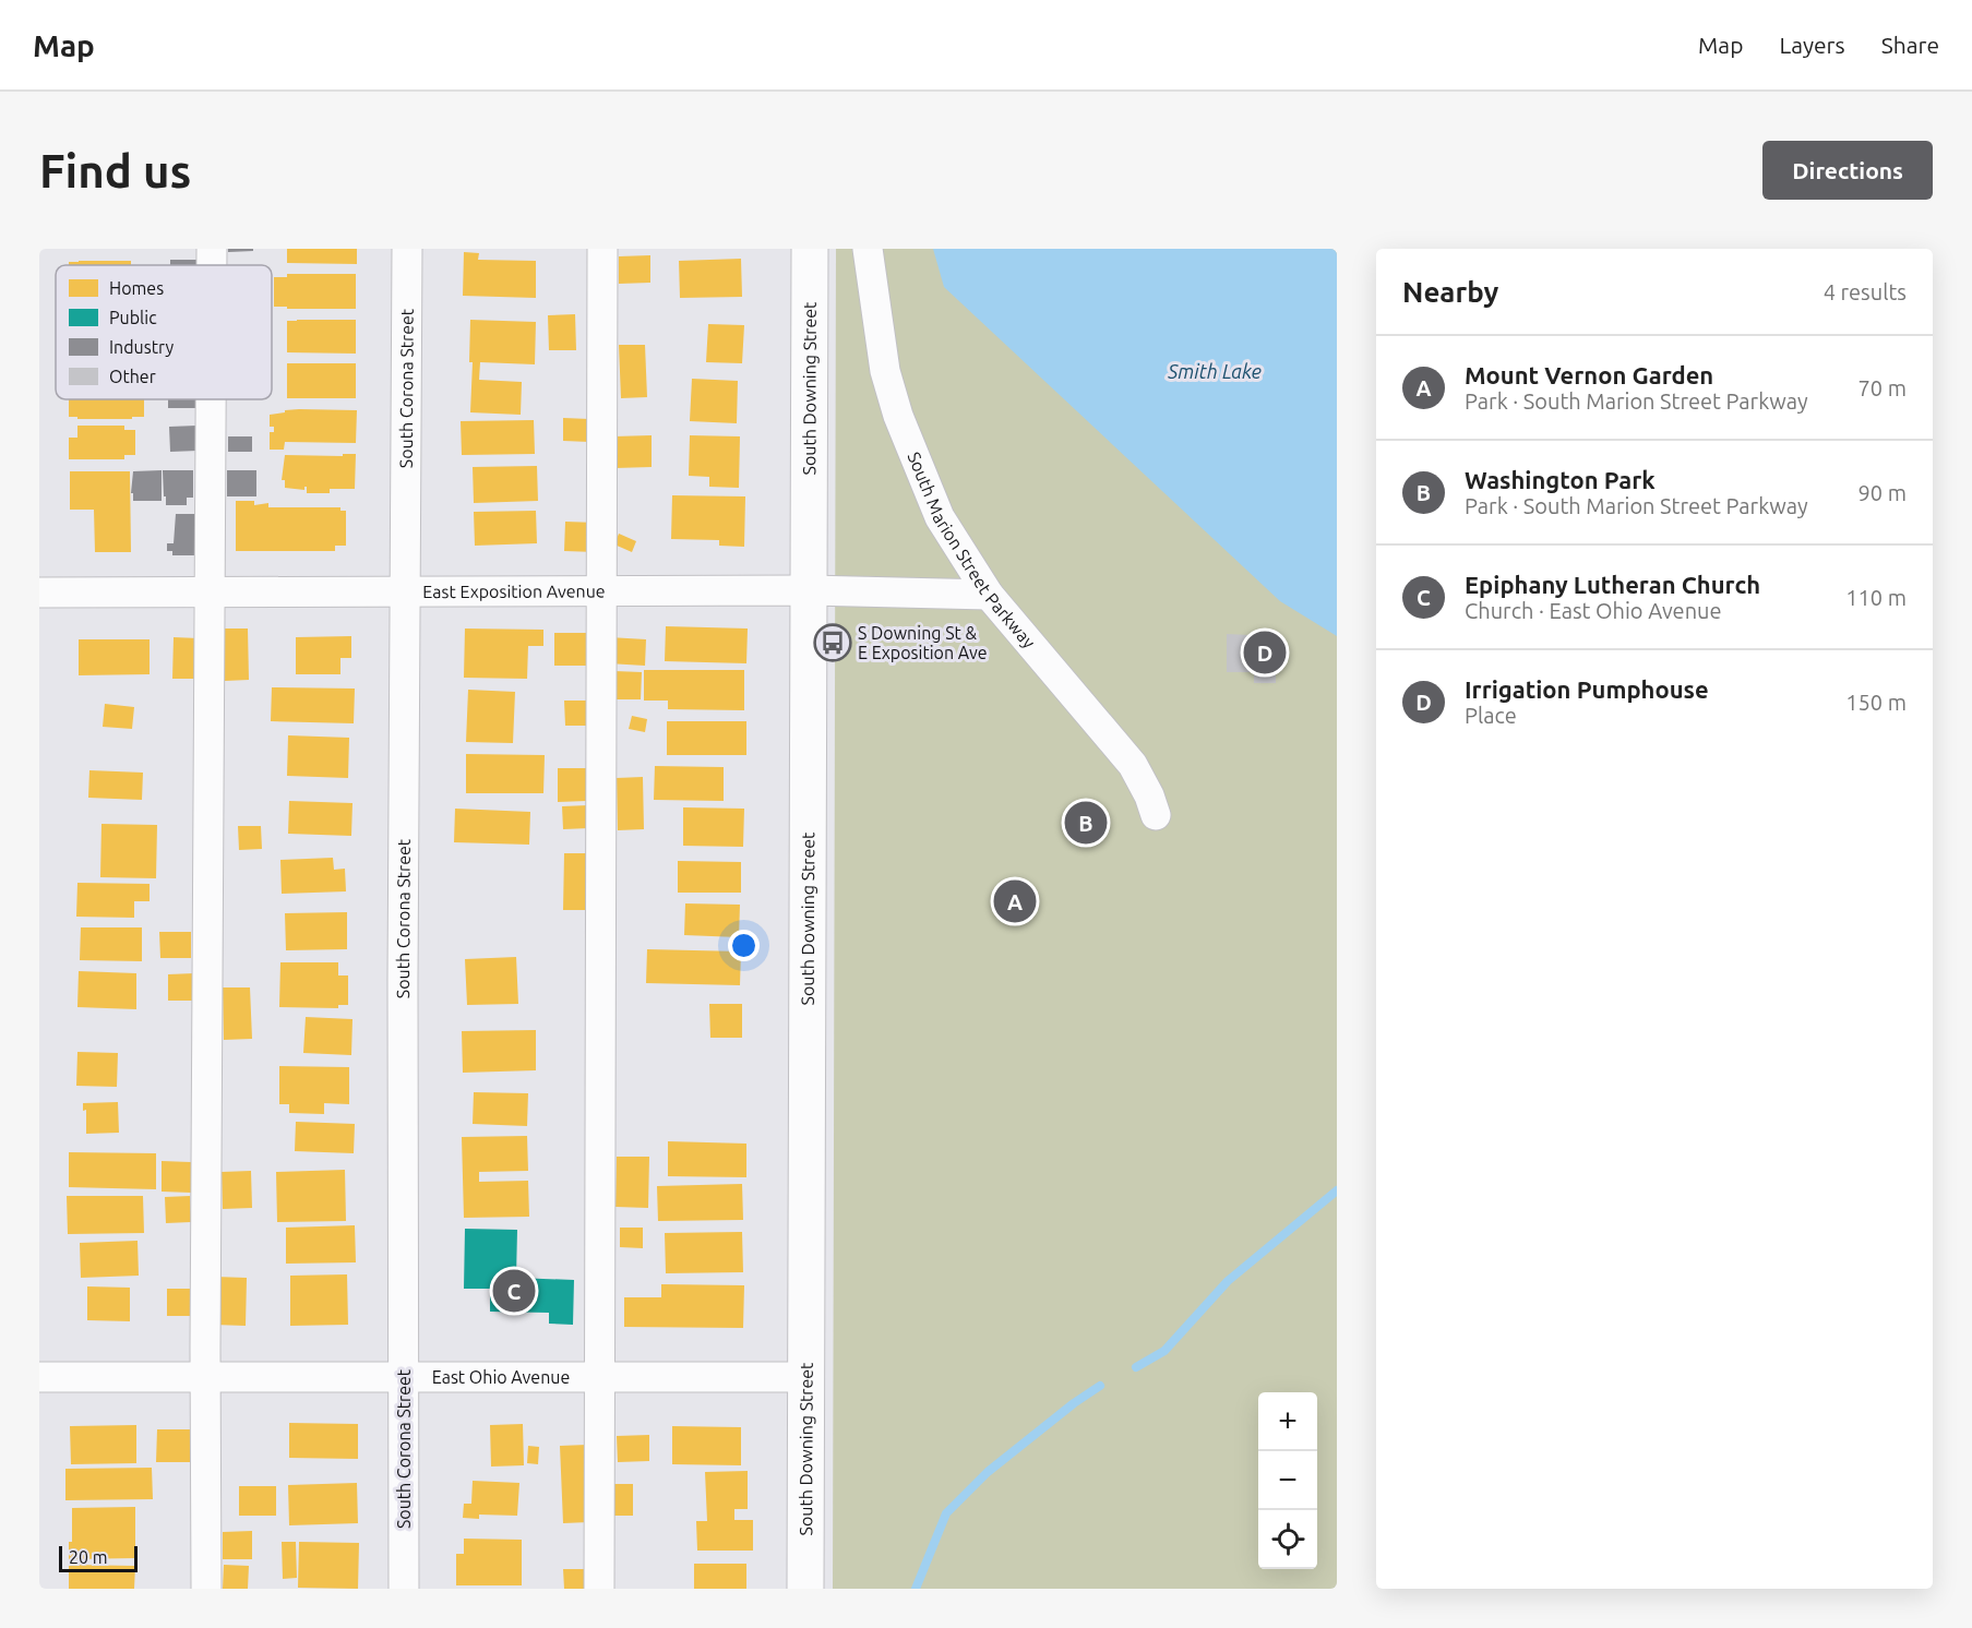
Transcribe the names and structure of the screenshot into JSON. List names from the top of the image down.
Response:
{
  "streets": {
    "main road": ["South Downing Street"],
    "street": [
      "South Corona Street",
      "South Marion Street Parkway",
      "East Exposition Avenue",
      "East Ohio Avenue"
    ]
  },
  "crossings": [
    ["South Corona Street", "East Exposition Avenue"],
    ["South Corona Street", "East Ohio Avenue"],
    ["South Downing Street", "East Exposition Avenue"],
    ["South Downing Street", "East Ohio Avenue"],
    ["South Marion Street Parkway", "East Exposition Avenue"]
  ],
  "water": ["Smith Lake"],
  "places": {
    "bus stop": ["S Downing St & E Exposition Ave"]
  },
  "legend": [
    "Homes",
    "Public",
    "Industry",
    "Other"
  ],
  "scale_bar": "20 m",
  "page": {
    "header": "Map",
    "nav": ["Map", "Layers", "Share"],
    "buttons": "Directions",
    "title": "Find us",
    "heading": ["Nearby", "4 results"],
    "list": [
      {
        "mark": "A",
        "name": "Mount Vernon Garden",
        "note": "Park · South Marion Street Parkway",
        "value": "70 m"
      },
      {
        "mark": "B",
        "name": "Washington Park",
        "note": "Park · South Marion Street Parkway",
        "value": "90 m"
      },
      {
        "mark": "C",
        "name": "Epiphany Lutheran Church",
        "note": "Church · East Ohio Avenue",
        "value": "110 m"
      },
      {
        "mark": "D",
        "name": "Irrigation Pumphouse",
        "note": "Place",
        "value": "150 m"
      }
    ],
    "pins": [
      "D",
      "B",
      "A",
      "C"
    ],
    "map_buttons": ["+", "−"],
    "scale": "20 m"
  }
}
